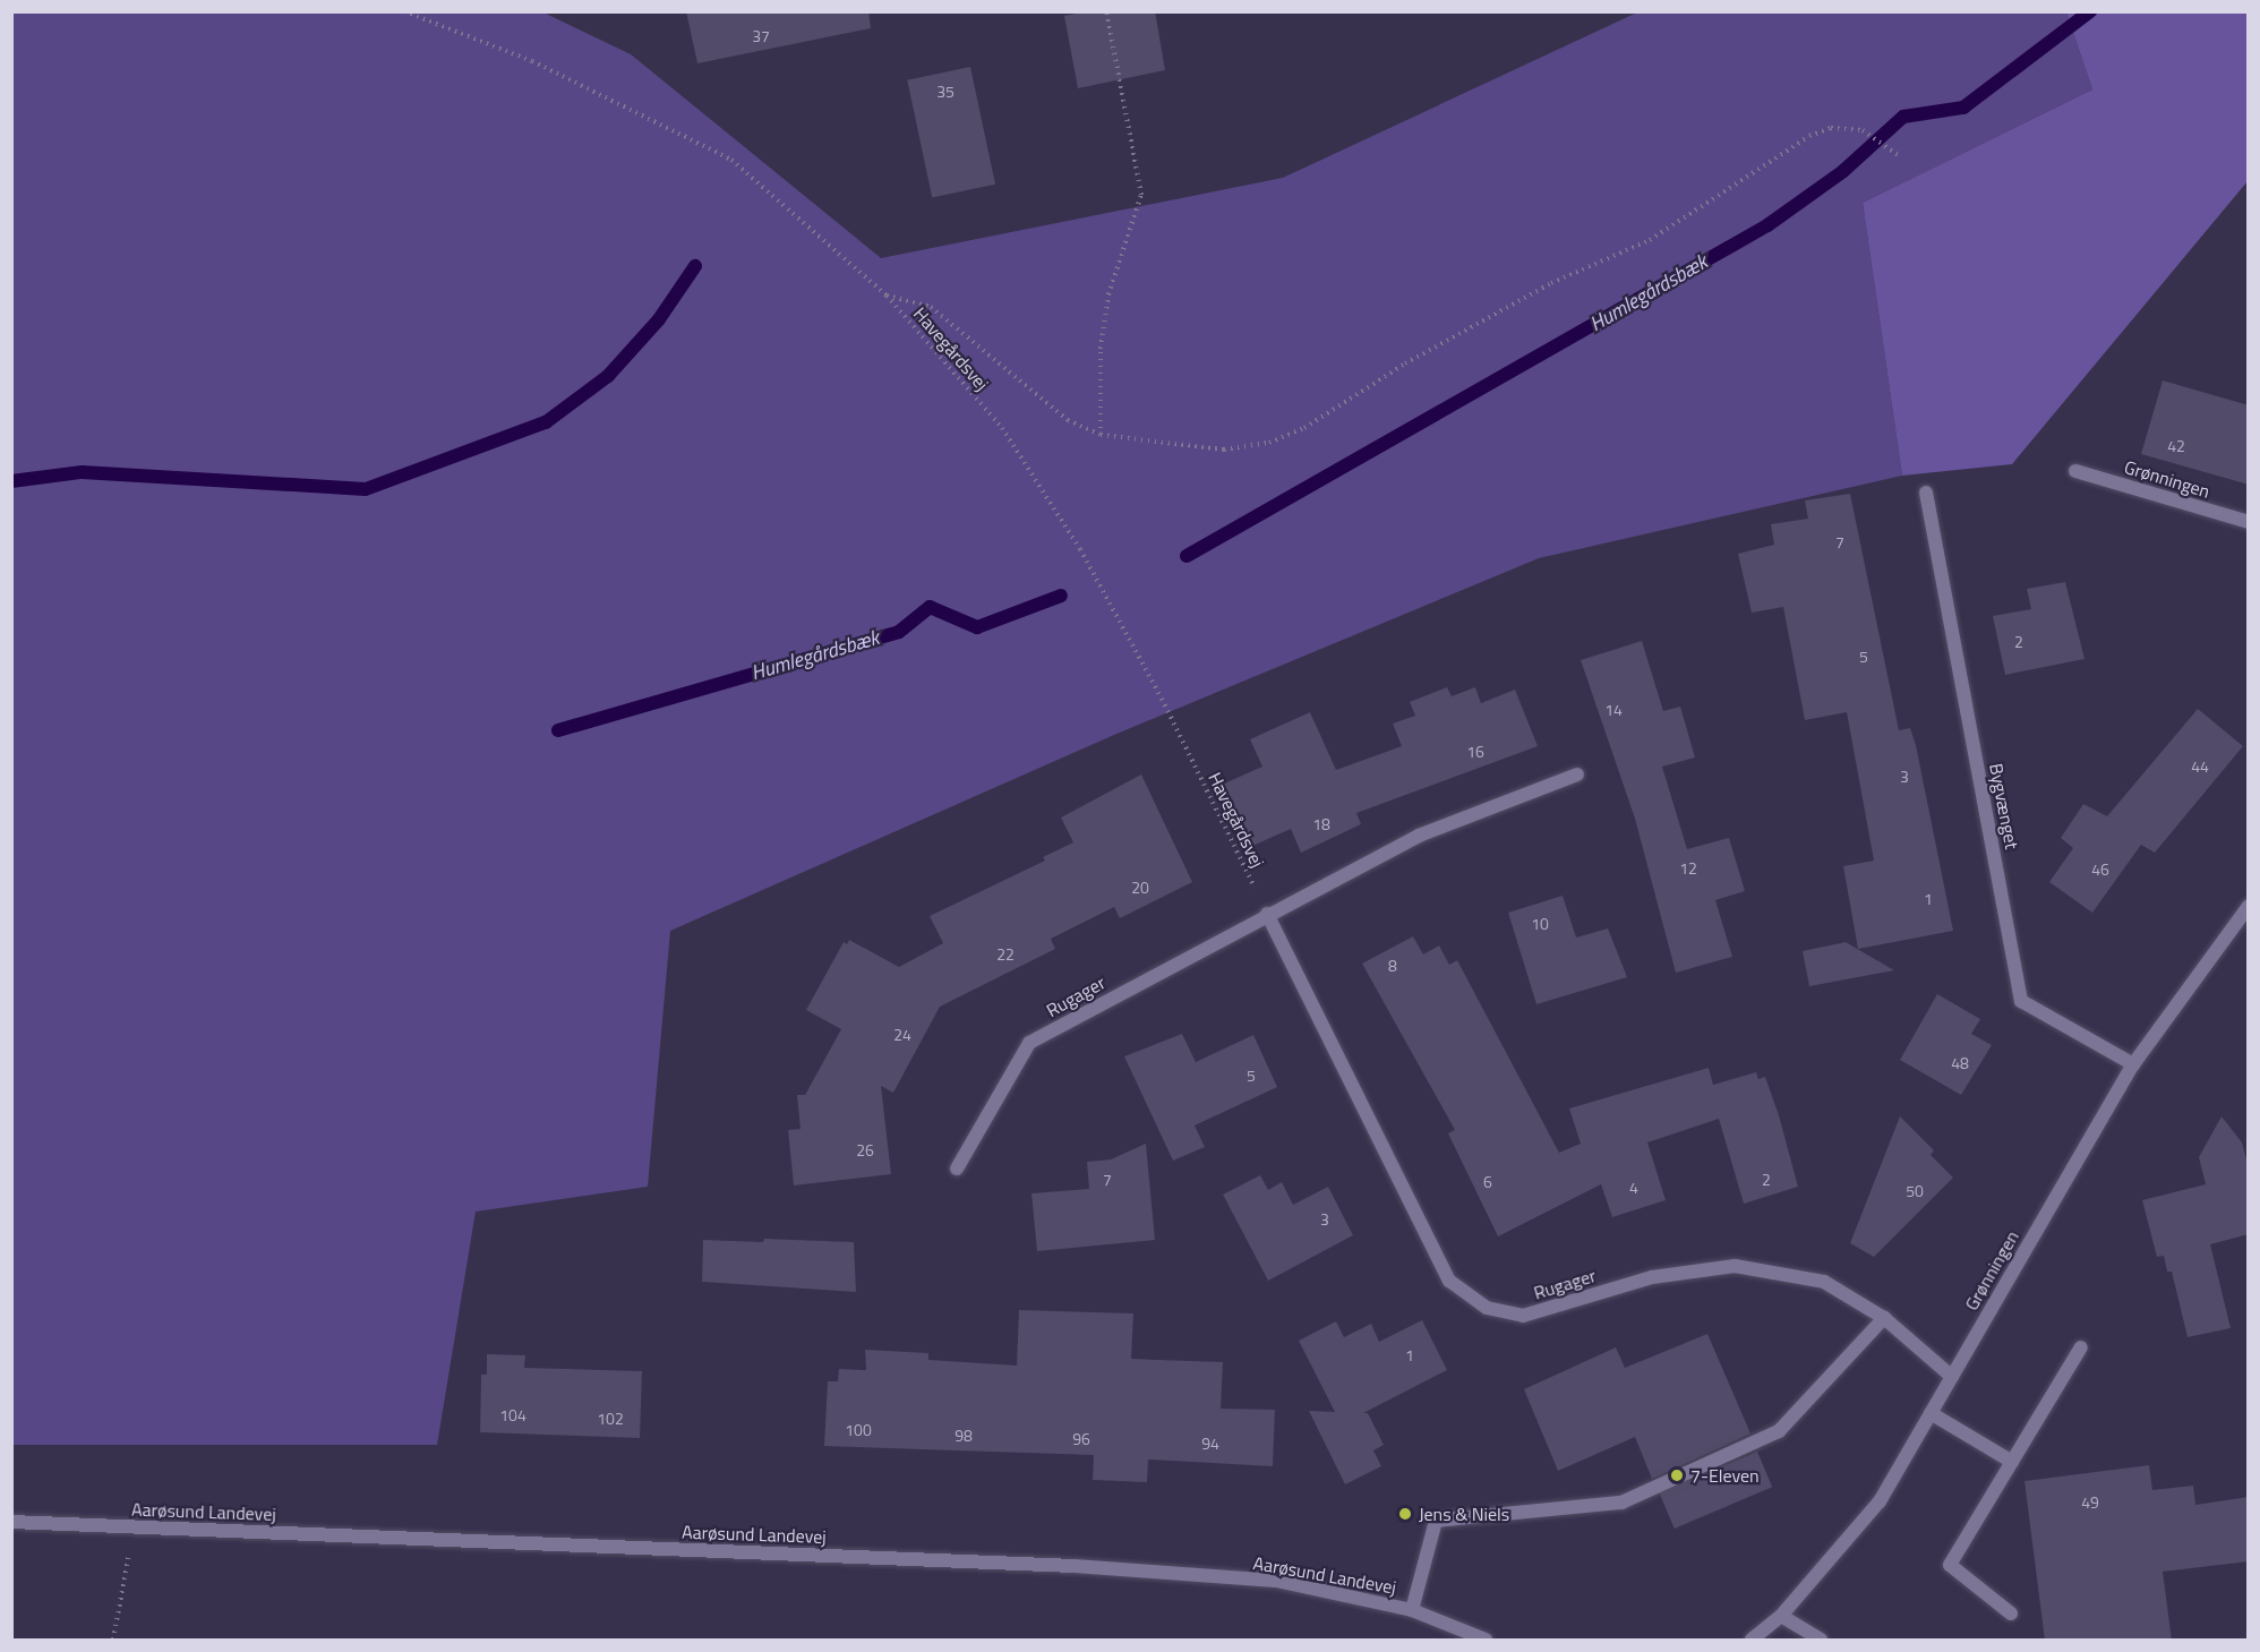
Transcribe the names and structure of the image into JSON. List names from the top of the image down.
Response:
{
  "streets": {
    "street": [
      "Grønningen",
      "Bygvænget",
      "Rugager",
      "Aarøsund Landevej"
    ],
    "path": ["Havegårdsvej"]
  },
  "crossings": [
    ["Havegårdsvej", "Rugager"],
    ["Grønningen", "Bygvænget"],
    ["Grønningen", "Rugager"]
  ],
  "water": ["Humlegårdsbæk"],
  "places": ["7-Eleven", "Jens & Niels"],
  "house_numbers": [
    "37",
    "35",
    "42",
    "7",
    "2",
    "5",
    "14",
    "16",
    "44",
    "3",
    "18",
    "12",
    "46",
    "20",
    "1",
    "10",
    "22",
    "8",
    "24",
    "48",
    "5",
    "26",
    "7",
    "2",
    "6",
    "4",
    "50",
    "3",
    "1",
    "104",
    "102",
    "100",
    "98",
    "96",
    "94",
    "49"
  ]
}
